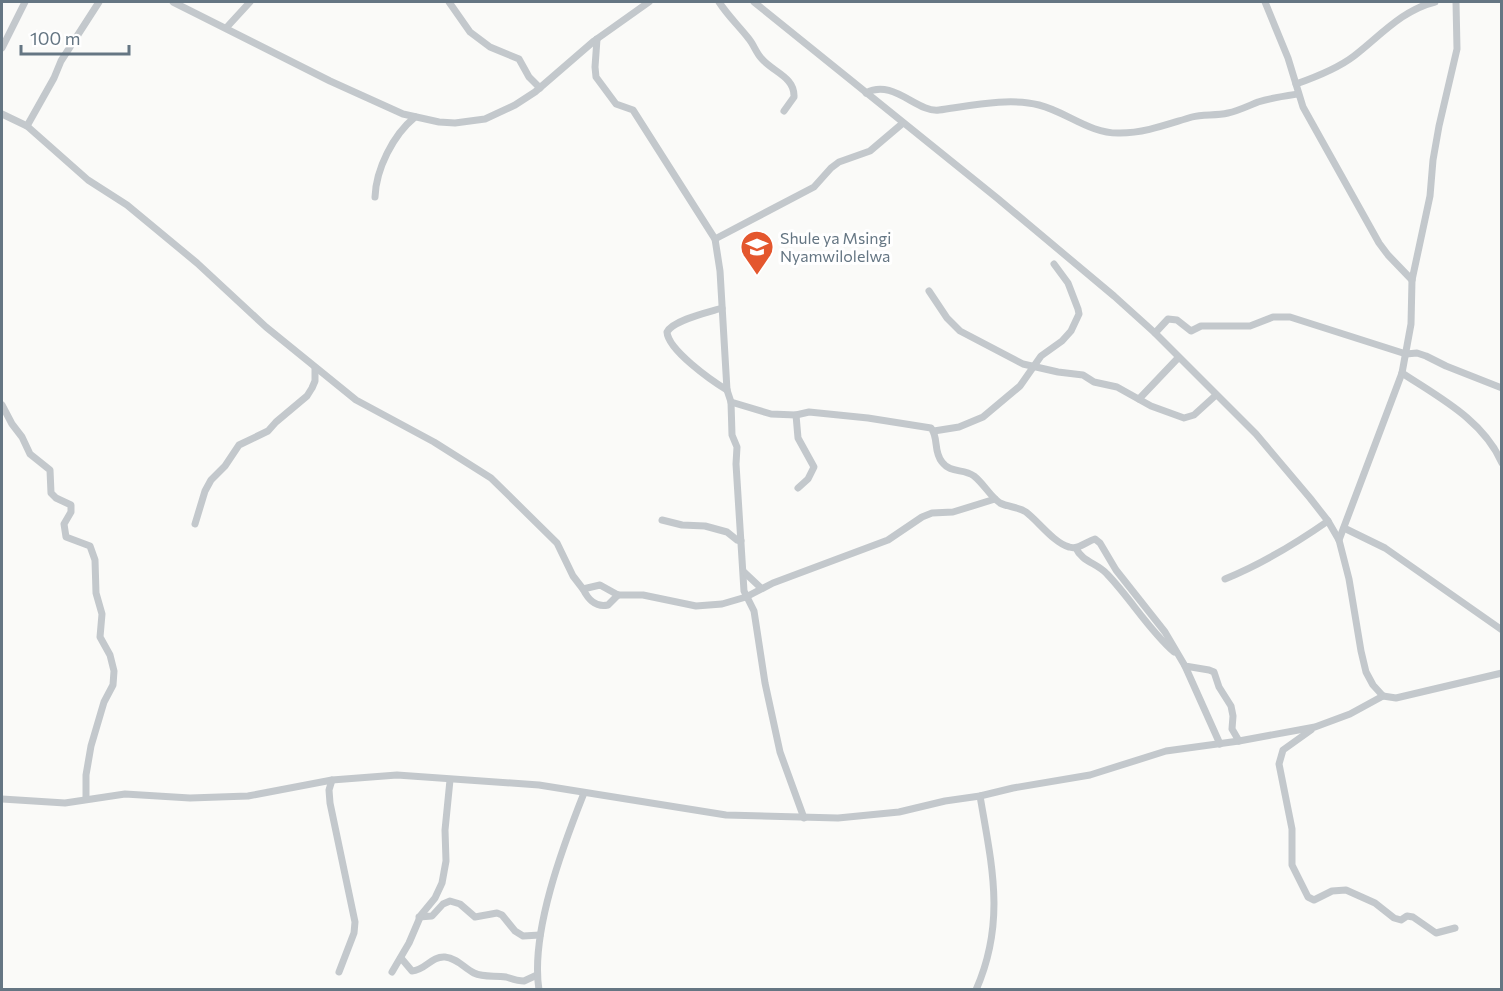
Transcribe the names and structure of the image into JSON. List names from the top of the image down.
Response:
{
  "places": {
    "school or university": ["Shule ya Msingi Nyamwilolelwa"]
  },
  "scale_bar": "100 m"
}
